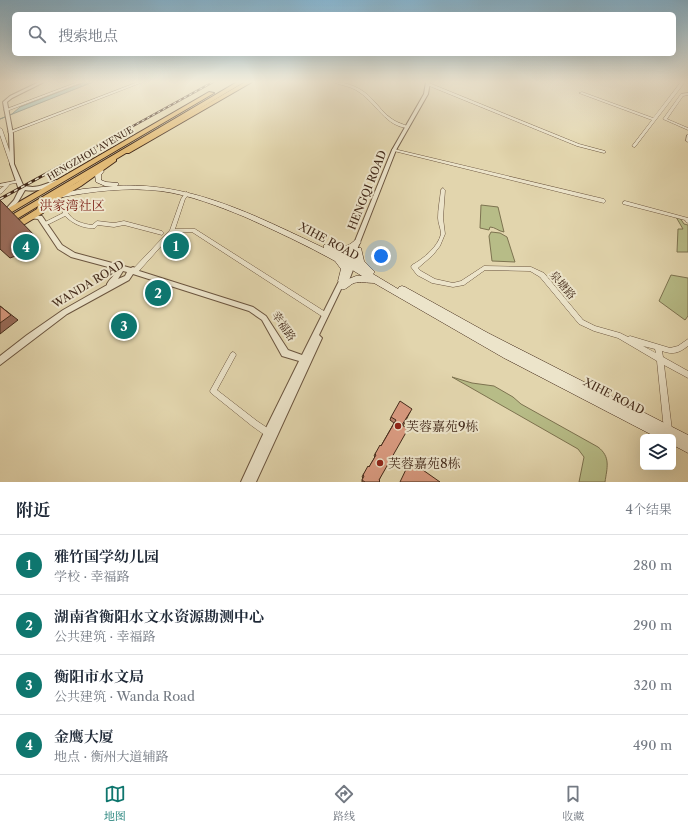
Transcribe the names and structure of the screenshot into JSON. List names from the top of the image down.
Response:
{
  "streets": {
    "main road": ["HENGZHOU AVENUE", "XIHE ROAD"],
    "street": [
      "HENGQI ROAD",
      "WANDA ROAD",
      "泉塘路",
      "幸福路"
    ]
  },
  "crossings": [
    ["HENGZHOU AVENUE", "XIHE ROAD"],
    ["HENGZHOU AVENUE", "幸福路"],
    ["HENGQI ROAD", "XIHE ROAD"],
    ["HENGQI ROAD", "幸福路"],
    ["XIHE ROAD", "幸福路"],
    ["WANDA ROAD", "幸福路"]
  ],
  "districts": ["洪家湾社区"],
  "places": ["芙蓉嘉苑9栋", "芙蓉嘉苑8栋"],
  "page": {
    "search": "搜索地点",
    "pins": [
      "1",
      "4",
      "2",
      "3"
    ],
    "heading": ["附近", "4个结果"],
    "list": [
      {
        "mark": "1",
        "name": "雅竹国学幼儿园",
        "note": "学校 · 幸福路",
        "value": "280 m"
      },
      {
        "mark": "2",
        "name": "湖南省衡阳水文水资源勘测中心",
        "note": "公共建筑 · 幸福路",
        "value": "290 m"
      },
      {
        "mark": "3",
        "name": "衡阳市水文局",
        "note": "公共建筑 · Wanda Road",
        "value": "320 m"
      },
      {
        "mark": "4",
        "name": "金鹰大厦",
        "note": "地点 · 衡州大道辅路",
        "value": "490 m"
      }
    ],
    "nav": ["地图", "路线", "收藏"]
  }
}
